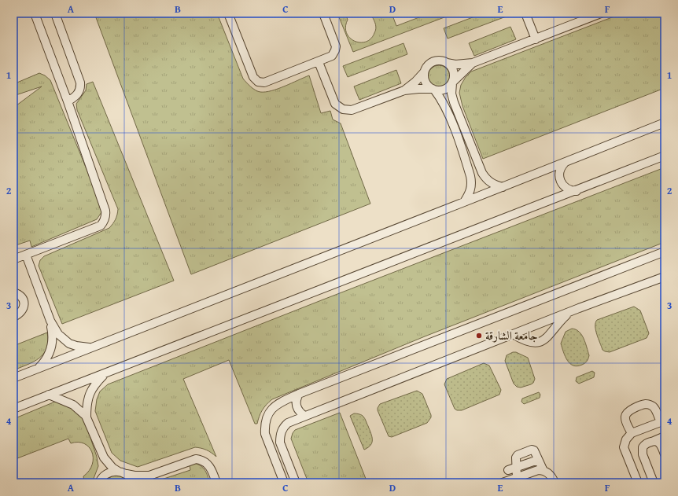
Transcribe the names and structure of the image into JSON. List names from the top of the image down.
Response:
{
  "places": ["جامعة الشارقة"],
  "grid": {
    "columns": [
      "A",
      "B",
      "C",
      "D",
      "E",
      "F"
    ],
    "rows": [
      "1",
      "2",
      "3",
      "4"
    ]
  }
}
